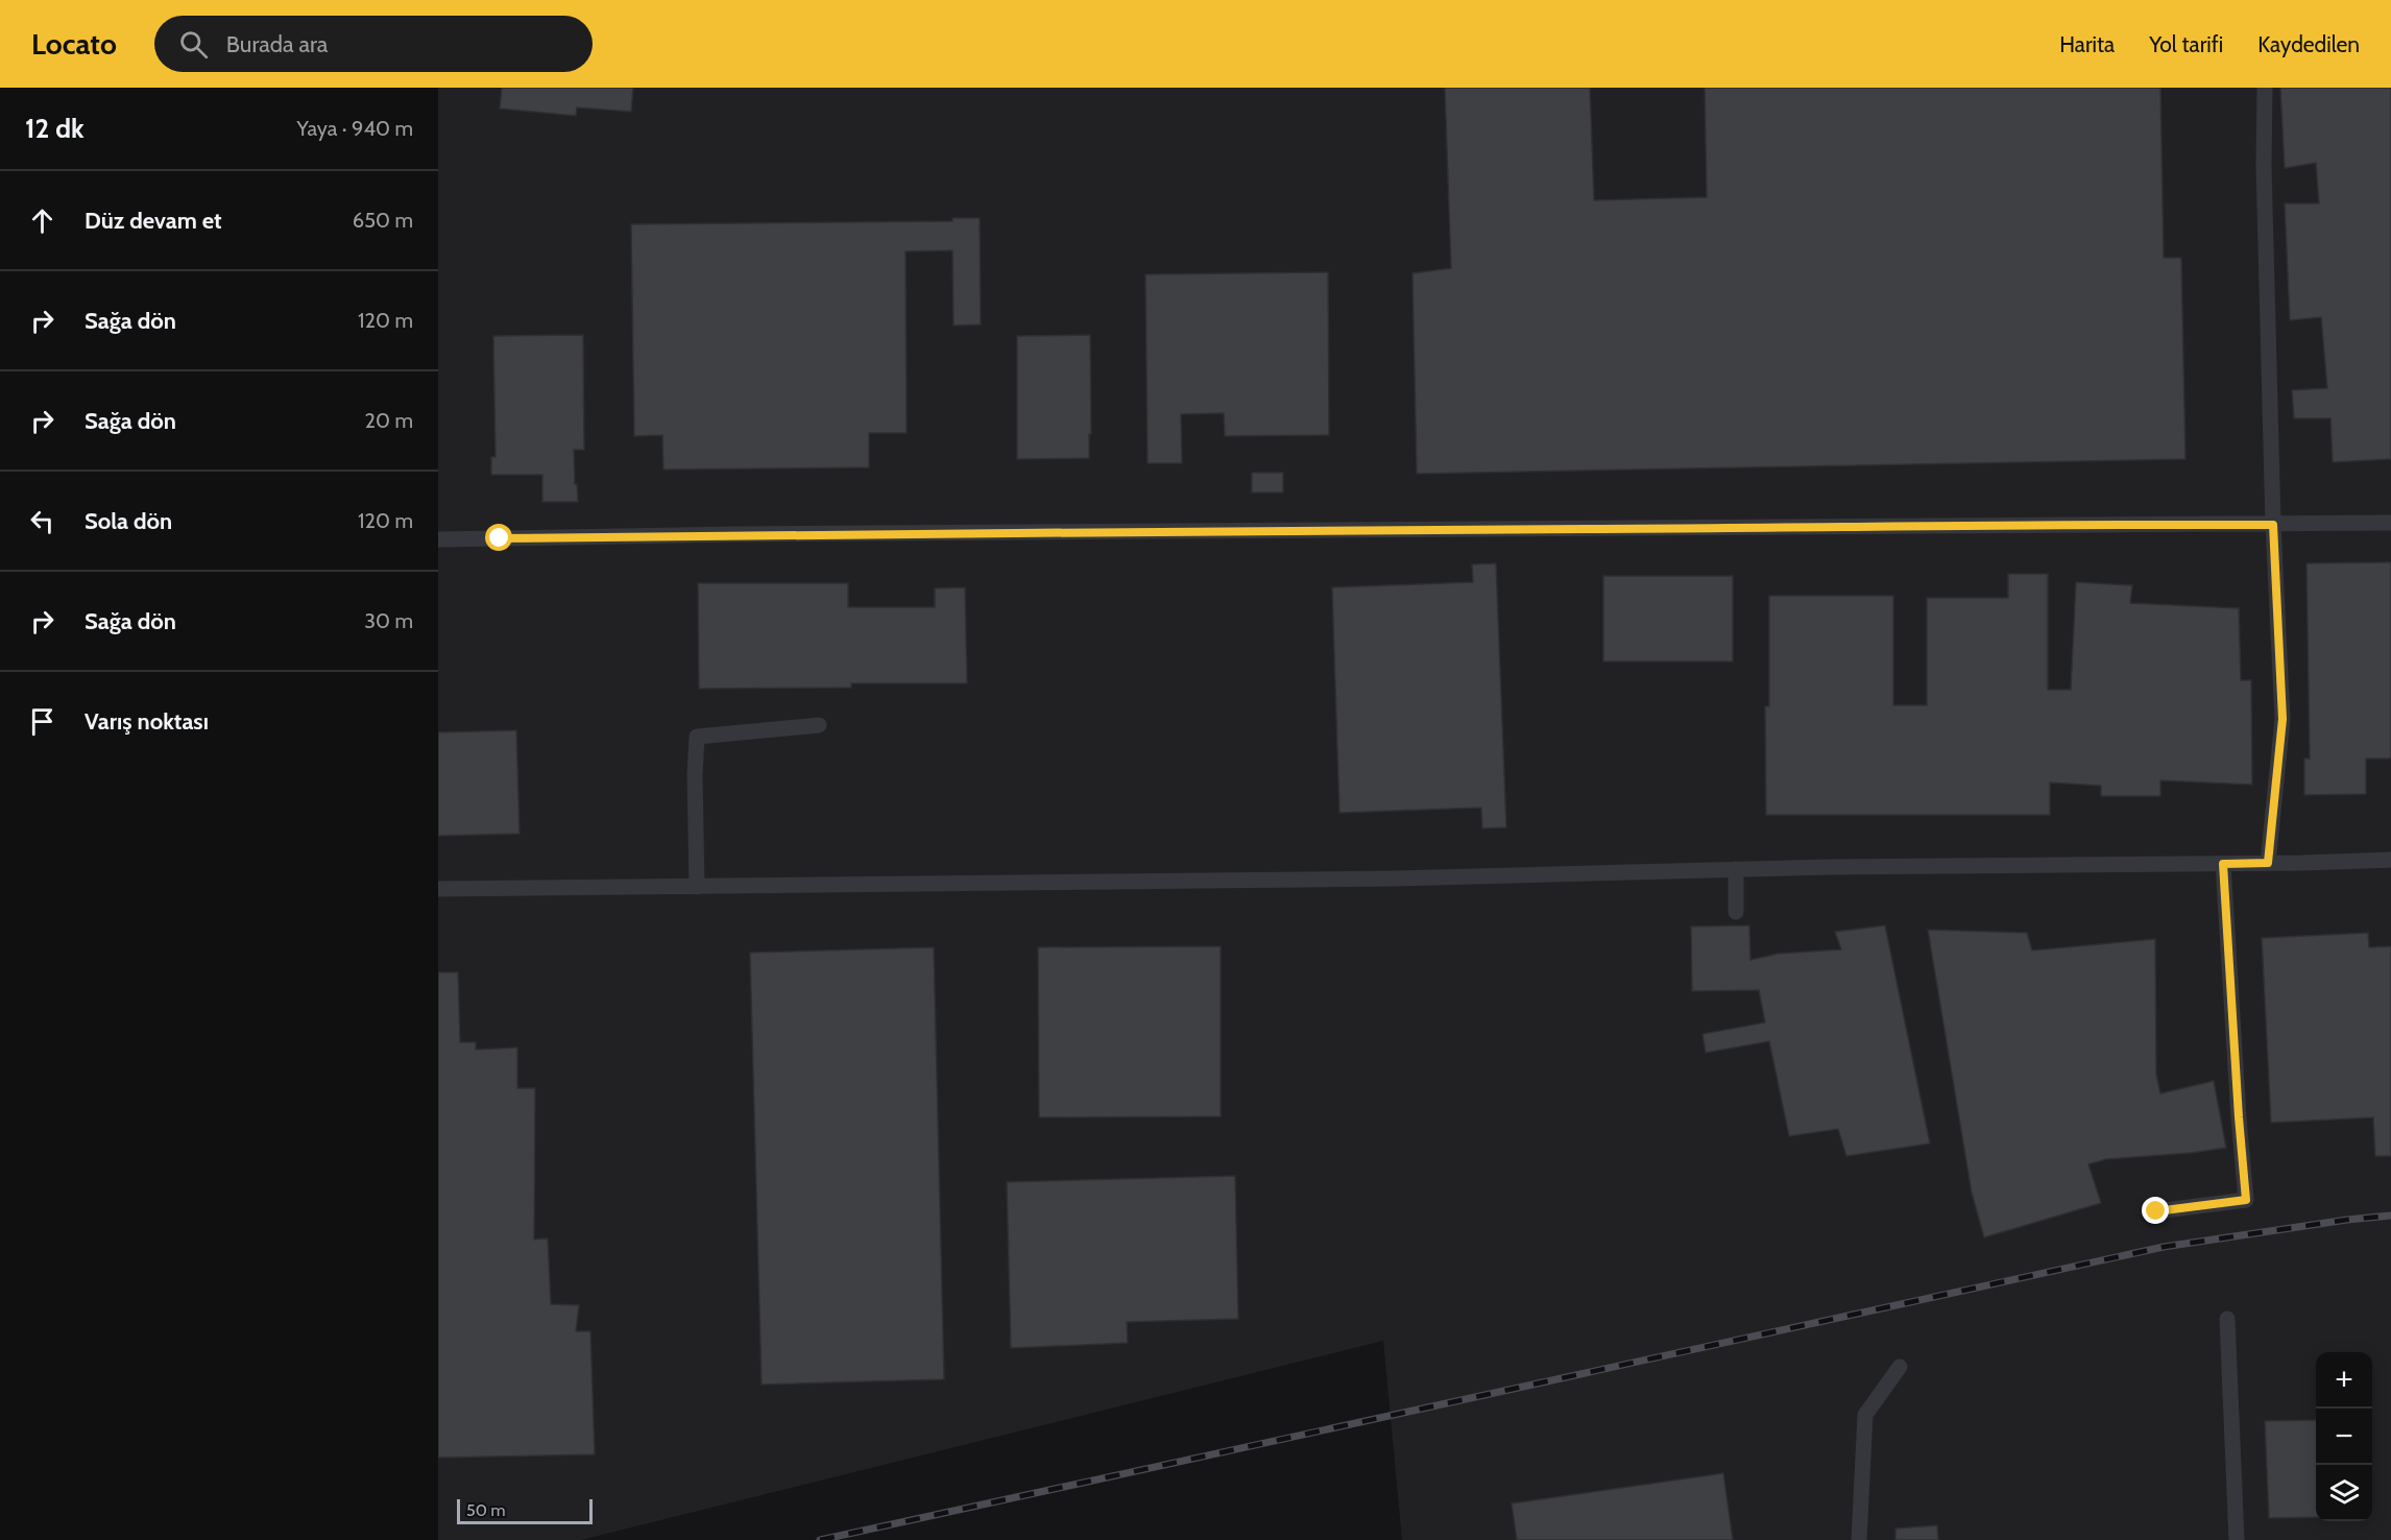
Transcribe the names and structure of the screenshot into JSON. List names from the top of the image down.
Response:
{
  "scale_bar": "50 m",
  "page": {
    "header": "Locato",
    "search": "Burada ara",
    "nav": ["Harita", "Yol tarifi", "Kaydedilen"],
    "heading": ["12 dk", "Yaya · 940 m"],
    "list": [
      ["Düz devam et", "650 m"],
      ["Sağa dön", "120 m"],
      ["Sağa dön", "20 m"],
      ["Sola dön", "120 m"],
      ["Sağa dön", "30 m"],
      "Varış noktası"
    ],
    "map_buttons": ["+", "−"],
    "scale": "50 m"
  }
}
